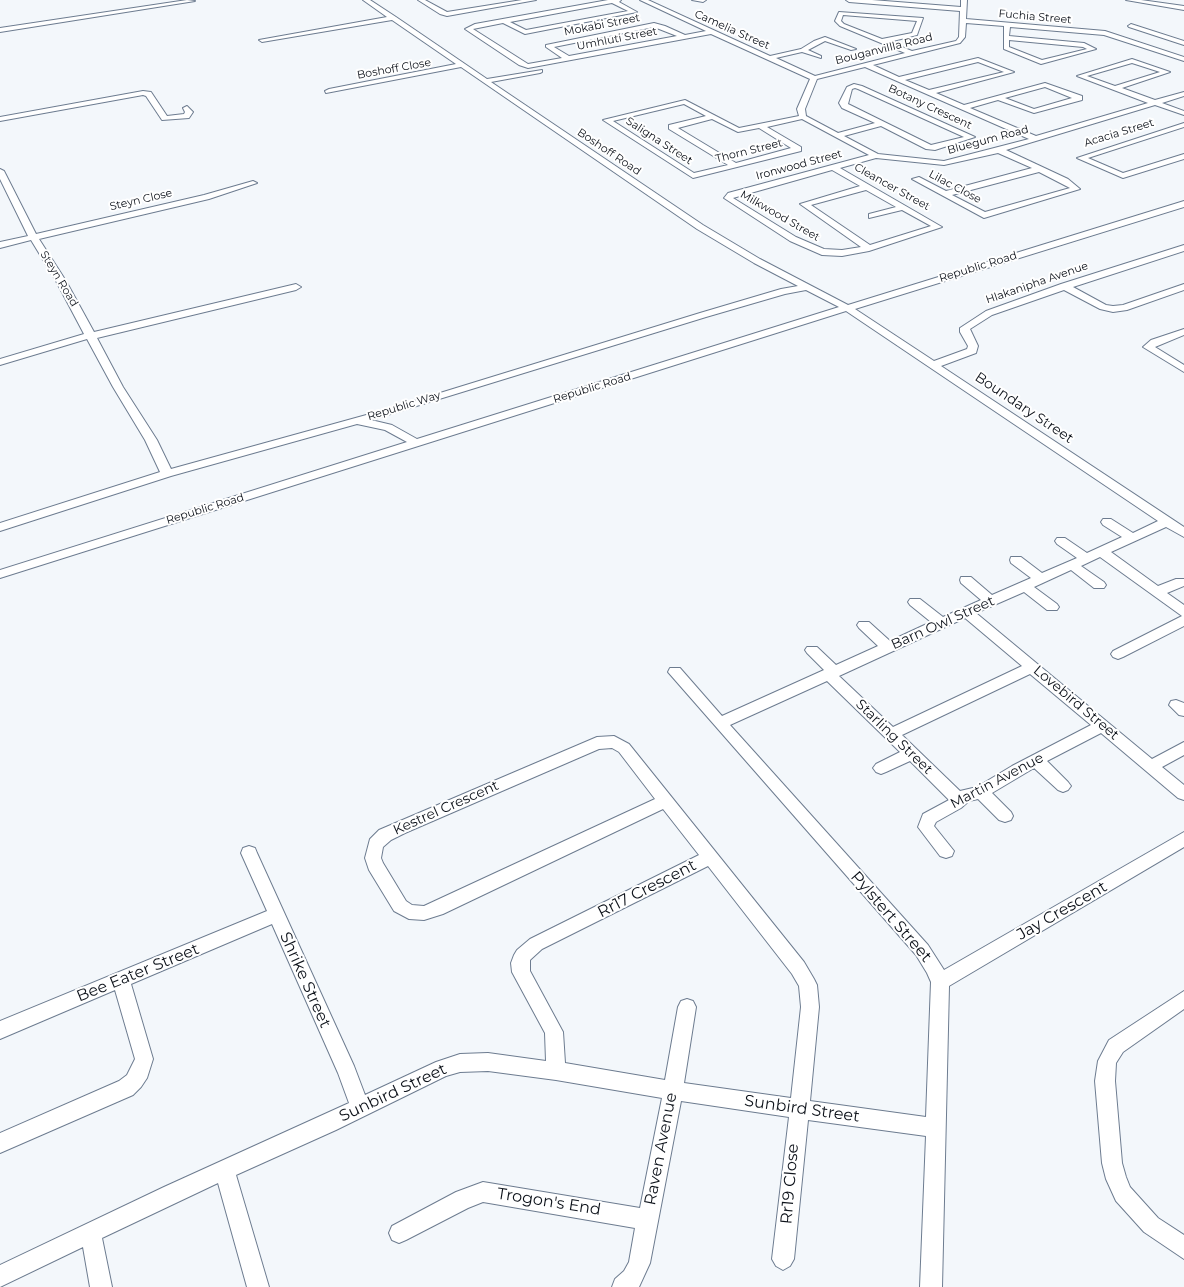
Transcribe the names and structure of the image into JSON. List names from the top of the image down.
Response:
{
  "streets": {
    "street": [
      "Fuchia Street",
      "Mokabi Street",
      "Camelia Street",
      "Umhluti Street",
      "Bouganvillla Road",
      "Boshoff Close",
      "Botany Crescent",
      "Acacia Street",
      "Bluegum Road",
      "Saligna Street",
      "Thorn Street",
      "Boshoff Road",
      "Ironwood Street",
      "Cleancer Street",
      "Lilac Close",
      "Steyn Close",
      "Milkwood Street",
      "Republic Road",
      "Steyn Road",
      "Hlakanipha Avenue",
      "Republic Way",
      "Boundary Street",
      "Barn Owl Street",
      "Lovebird Street",
      "Starling Street",
      "Martin Avenue",
      "Kestrel Crescent",
      "Rr17 Crescent",
      "Jay Crescent",
      "Pylstert Street",
      "Bee Eater Street",
      "Shrike Street",
      "Sunbird Street",
      "Raven Avenue",
      "Rr19 Close",
      "Trogon's End"
    ]
  },
  "crossings": [
    ["Fuchia Street", "Bouganvillla Road"],
    ["Mokabi Street", "Umhluti Street"],
    ["Camelia Street", "Umhluti Street"],
    ["Camelia Street", "Bouganvillla Road"],
    ["Boshoff Close", "Boshoff Road"],
    ["Acacia Street", "Bluegum Road"],
    ["Bluegum Road", "Ironwood Street"],
    ["Saligna Street", "Thorn Street"],
    ["Boshoff Road", "Republic Road"],
    ["Boshoff Road", "Republic Way"],
    ["Boshoff Road", "Boundary Street"],
    ["Ironwood Street", "Cleancer Street"],
    ["Ironwood Street", "Milkwood Street"],
    ["Cleancer Street", "Milkwood Street"],
    ["Steyn Close", "Steyn Road"],
    ["Republic Road", "Boundary Street"],
    ["Steyn Road", "Republic Way"],
    ["Hlakanipha Avenue", "Boundary Street"],
    ["Boundary Street", "Barn Owl Street"],
    ["Barn Owl Street", "Lovebird Street"],
    ["Barn Owl Street", "Starling Street"],
    ["Barn Owl Street", "Pylstert Street"],
    ["Lovebird Street", "Martin Avenue"],
    ["Starling Street", "Martin Avenue"],
    ["Kestrel Crescent", "Rr17 Crescent"],
    ["Rr17 Crescent", "Sunbird Street"],
    ["Rr17 Crescent", "Rr19 Close"],
    ["Jay Crescent", "Pylstert Street"],
    ["Pylstert Street", "Sunbird Street"],
    ["Bee Eater Street", "Shrike Street"],
    ["Shrike Street", "Sunbird Street"],
    ["Sunbird Street", "Raven Avenue"],
    ["Sunbird Street", "Rr19 Close"],
    ["Raven Avenue", "Trogon's End"]
  ]
}
